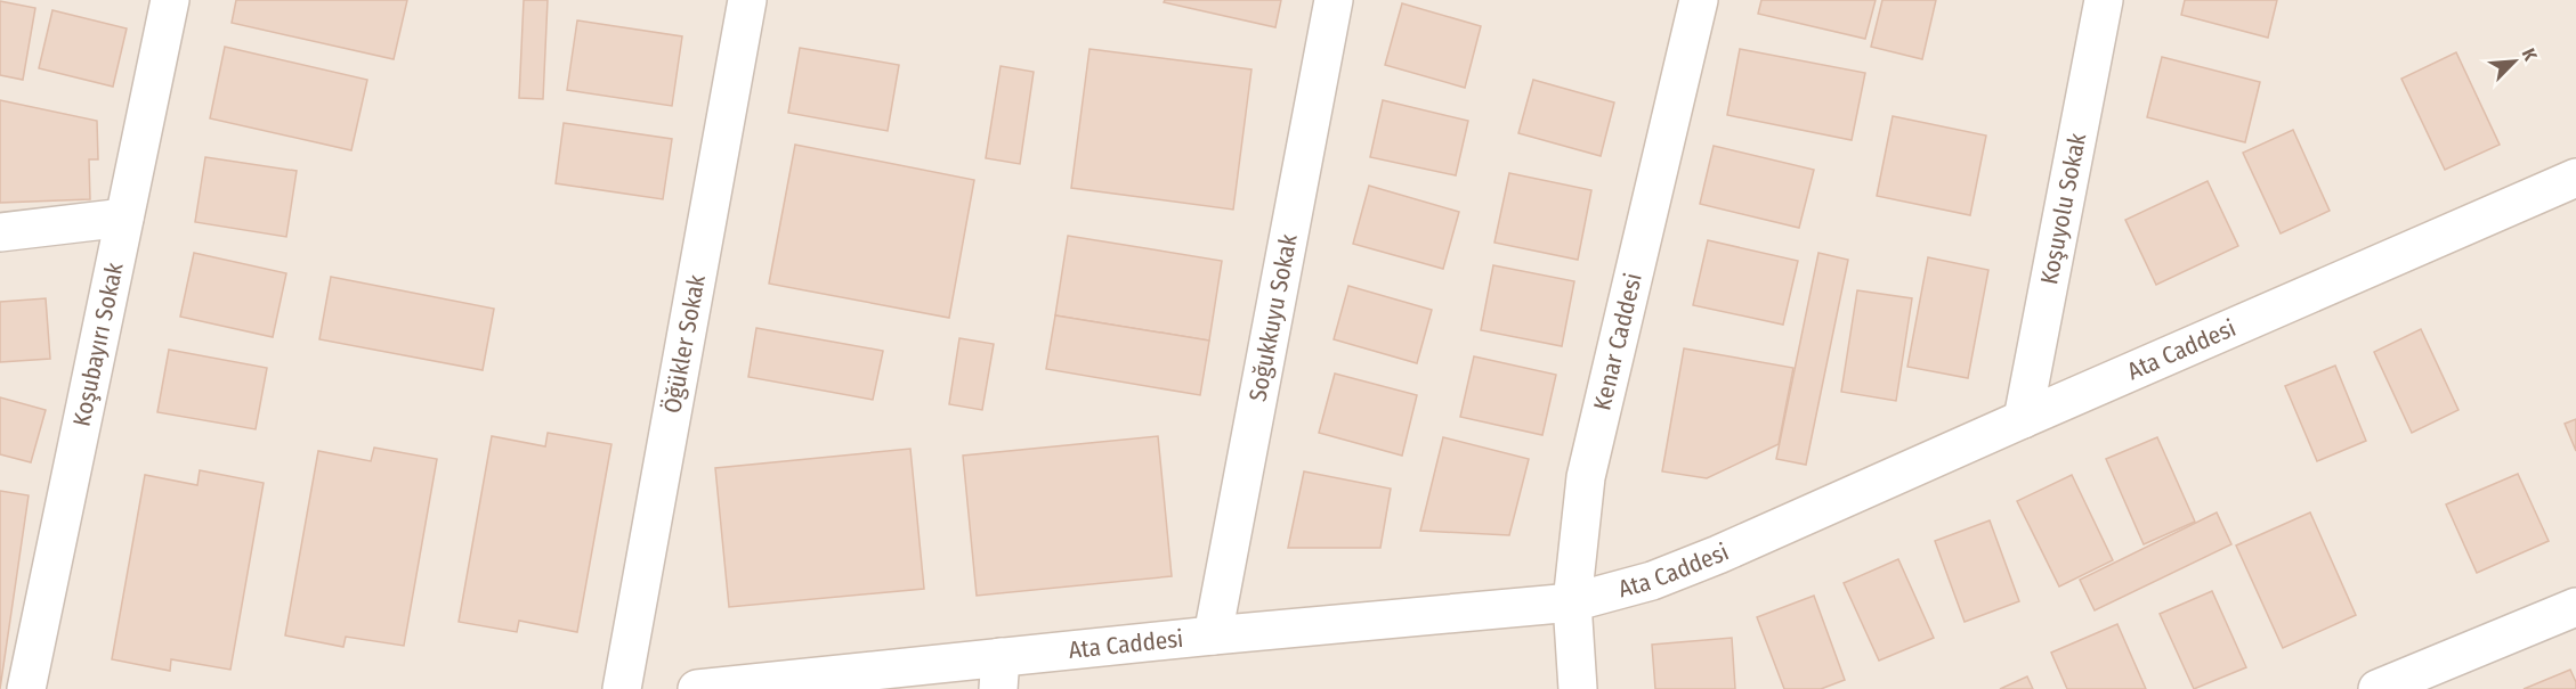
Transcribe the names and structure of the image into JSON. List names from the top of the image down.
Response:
{
  "streets": {
    "street": [
      "Koşuyolu Sokak",
      "Soğukkuyu Sokak",
      "Kenar Caddesi",
      "Koşubayırı Sokak",
      "Öğükler Sokak",
      "Ata Caddesi"
    ]
  },
  "crossings": [
    ["Koşuyolu Sokak", "Ata Caddesi"],
    ["Soğukkuyu Sokak", "Ata Caddesi"],
    ["Kenar Caddesi", "Ata Caddesi"]
  ],
  "north": "top right"
}
